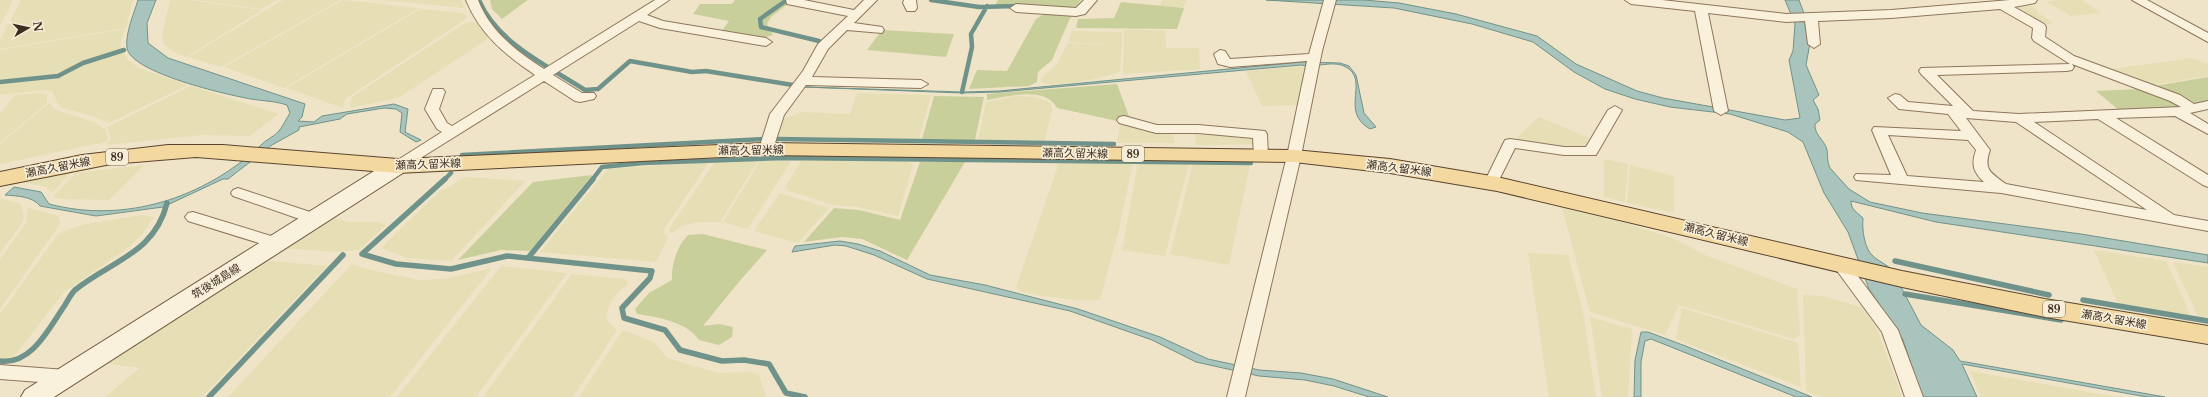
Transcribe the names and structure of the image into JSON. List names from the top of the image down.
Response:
{
  "streets": {
    "main road": ["瀬高久留米線", "89"],
    "street": ["筑後城島線"]
  },
  "crossings": [
    ["瀬高久留米線", "筑後城島線"]
  ],
  "north": "right"
}
